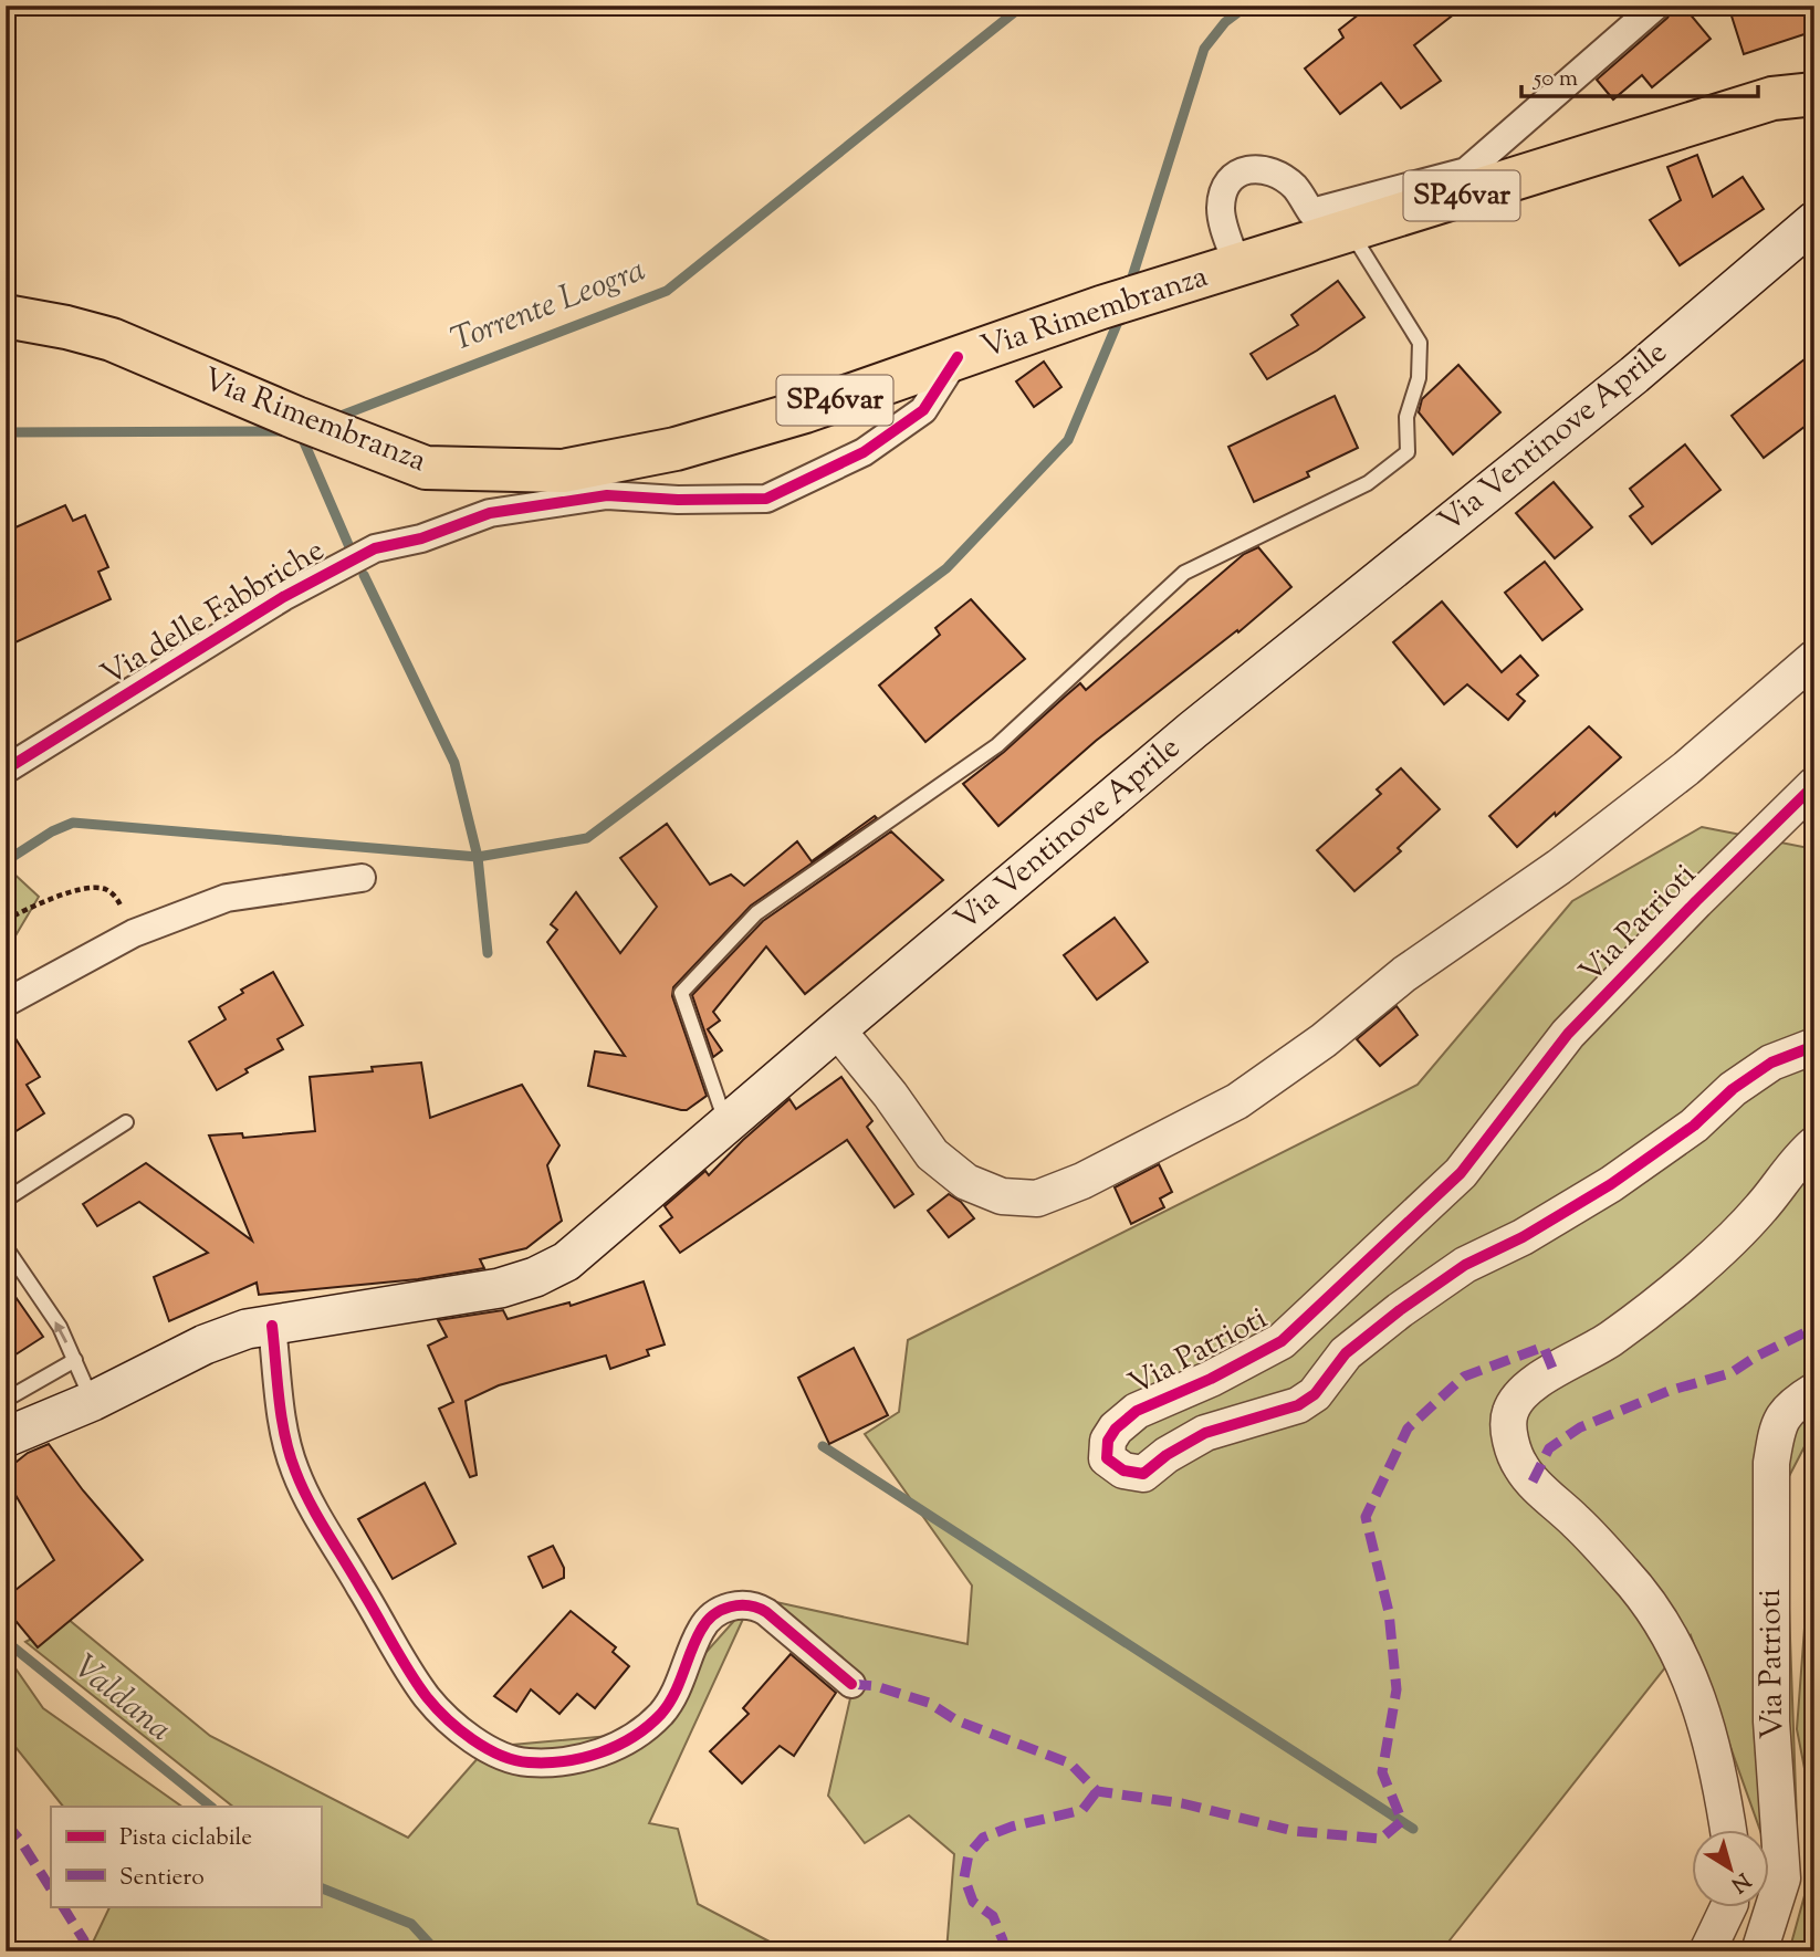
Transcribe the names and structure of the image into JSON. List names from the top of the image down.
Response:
{
  "streets": {
    "main road": ["SP46var", "Via Rimembranza", "Via Ventinove Aprile"],
    "street": ["Via delle Fabbriche", "Via Patrioti"]
  },
  "crossings": [
    ["Via Rimembranza", "Via delle Fabbriche"]
  ],
  "water": ["Torrente Leogra", "Valdana"],
  "legend": ["Pista ciclabile", "Sentiero"],
  "scale_bar": "50 m",
  "north": "bottom right"
}
